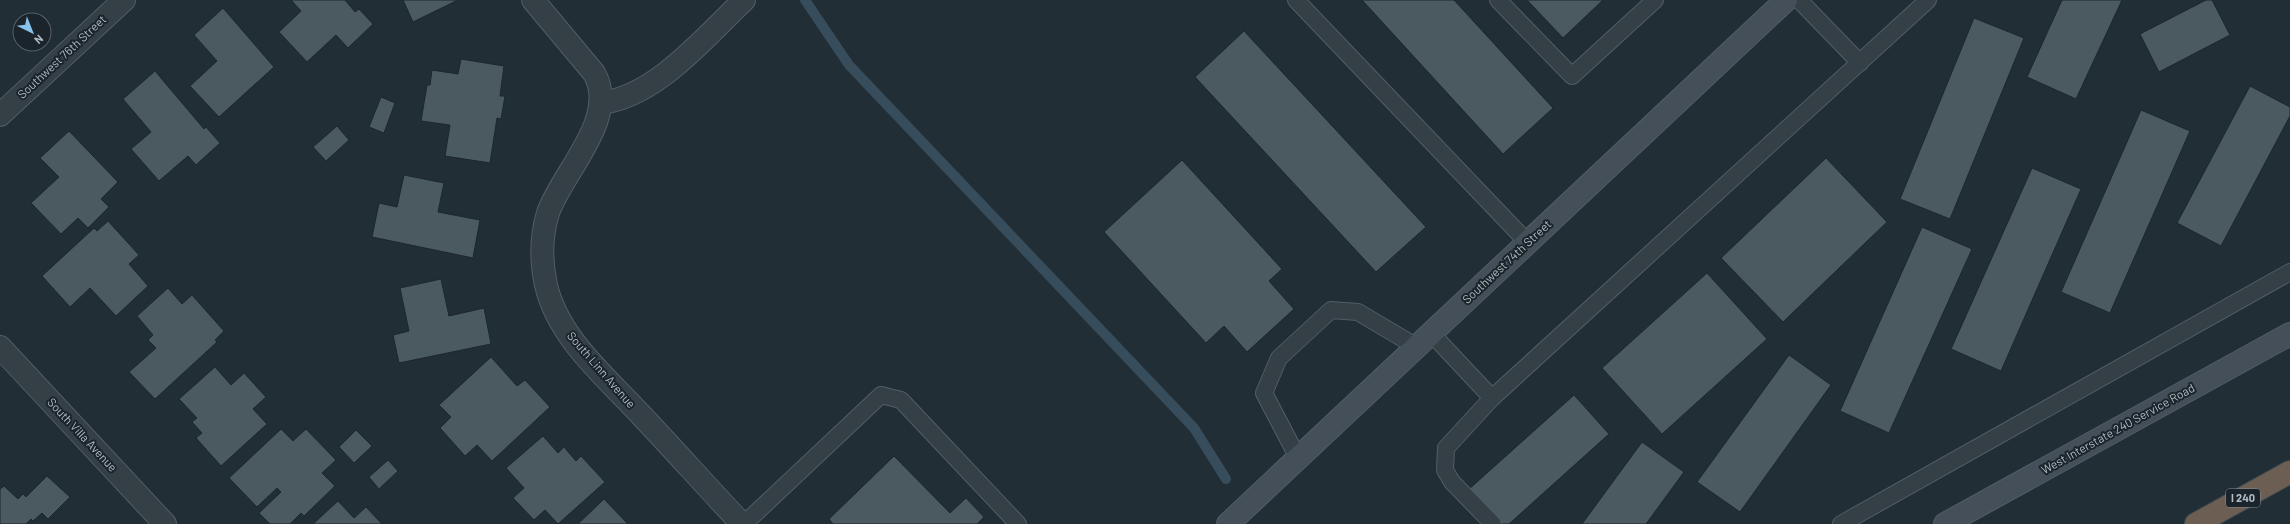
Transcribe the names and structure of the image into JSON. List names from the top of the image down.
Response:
{
  "streets": {
    "highway": ["I 240"],
    "main road": ["Southwest 74th Street", "West Interstate 240 Service Road"],
    "street": ["Southwest 76th Street", "South Linn Avenue", "South Villa Avenue"]
  },
  "north": "bottom right"
}
